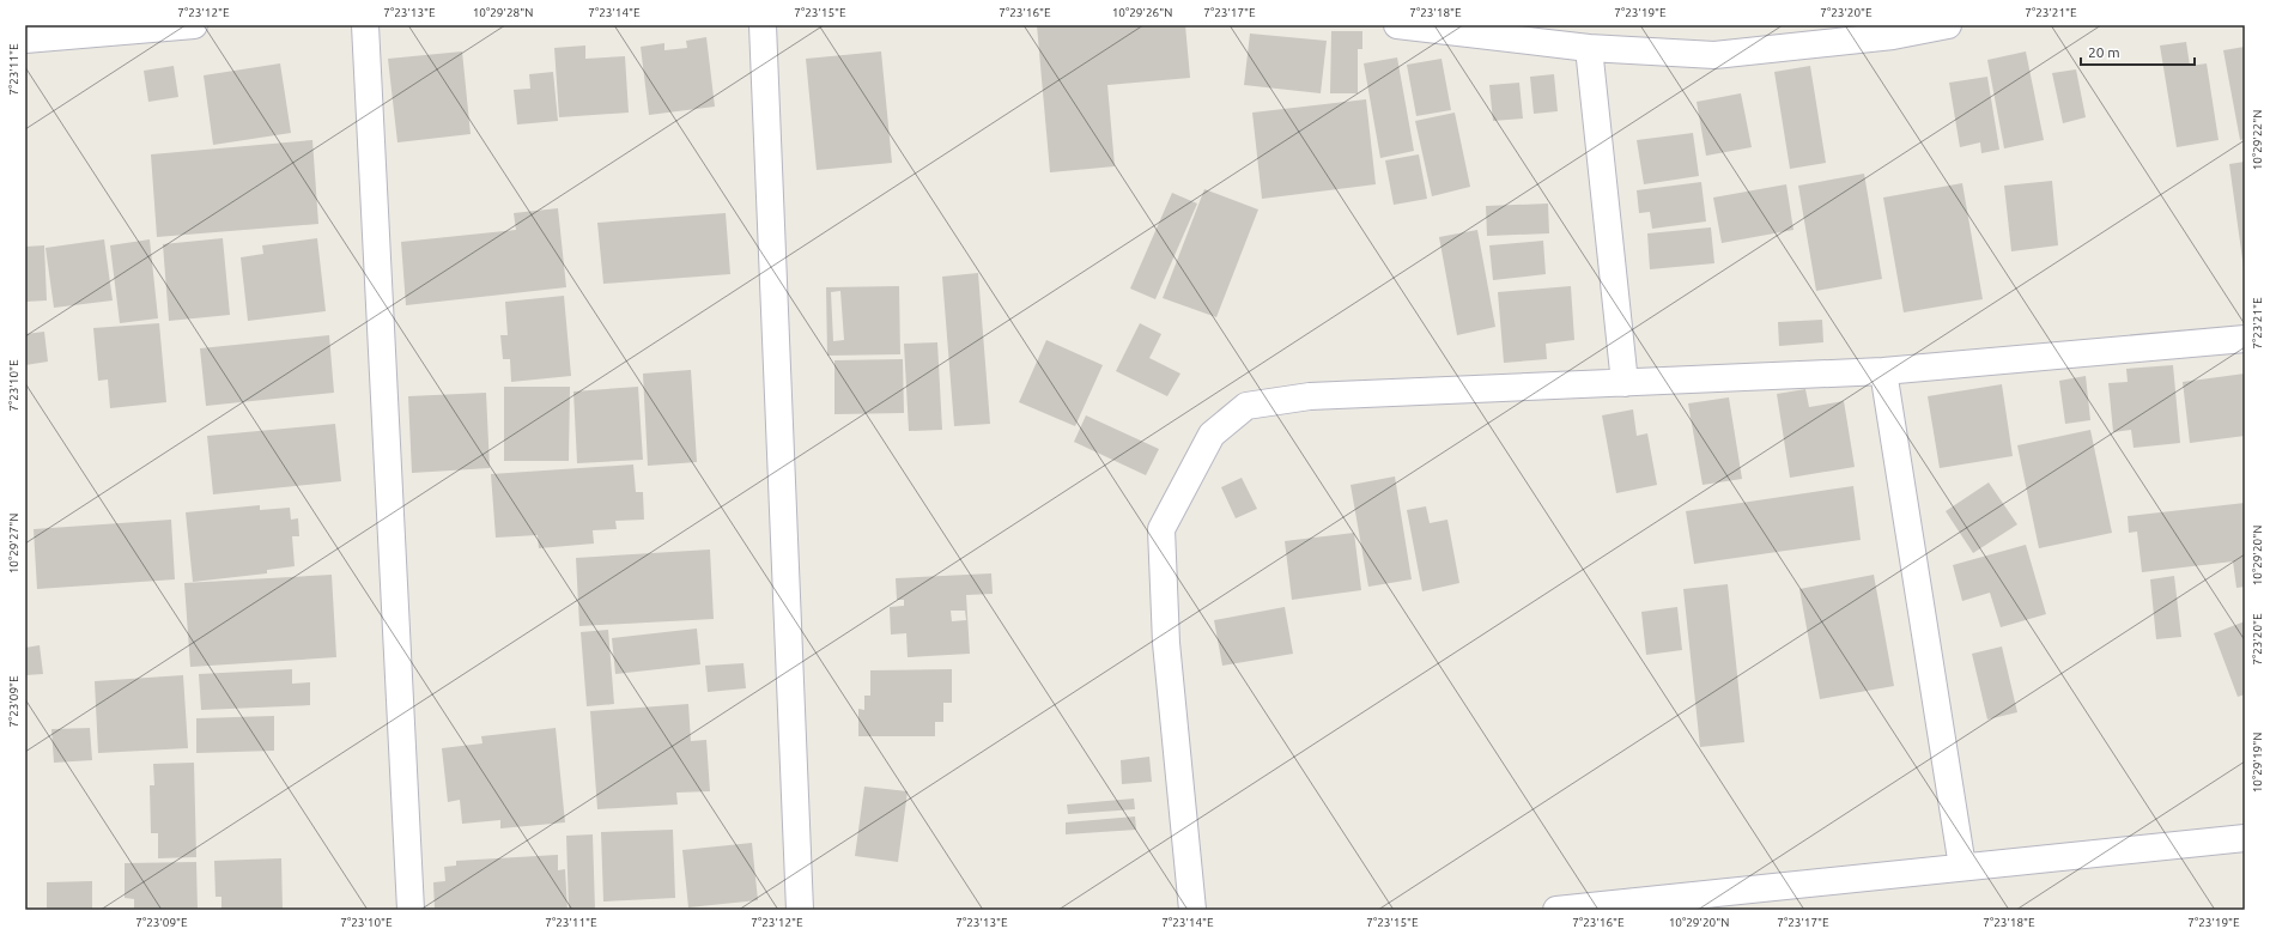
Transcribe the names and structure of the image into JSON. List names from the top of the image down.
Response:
{
  "scale_bar": "20 m",
  "coordinates": [
    "7°23'12\"E",
    "7°23'13\"E",
    "10°29'28\"N",
    "7°23'14\"E",
    "7°23'15\"E",
    "7°23'16\"E",
    "10°29'26\"N",
    "7°23'17\"E",
    "7°23'18\"E",
    "7°23'19\"E",
    "7°23'20\"E",
    "7°23'21\"E",
    "7°23'11\"E",
    "10°29'22\"N",
    "7°23'10\"E",
    "10°29'27\"N",
    "10°29'20\"N",
    "7°23'09\"E",
    "10°29'19\"N"
  ]
}
